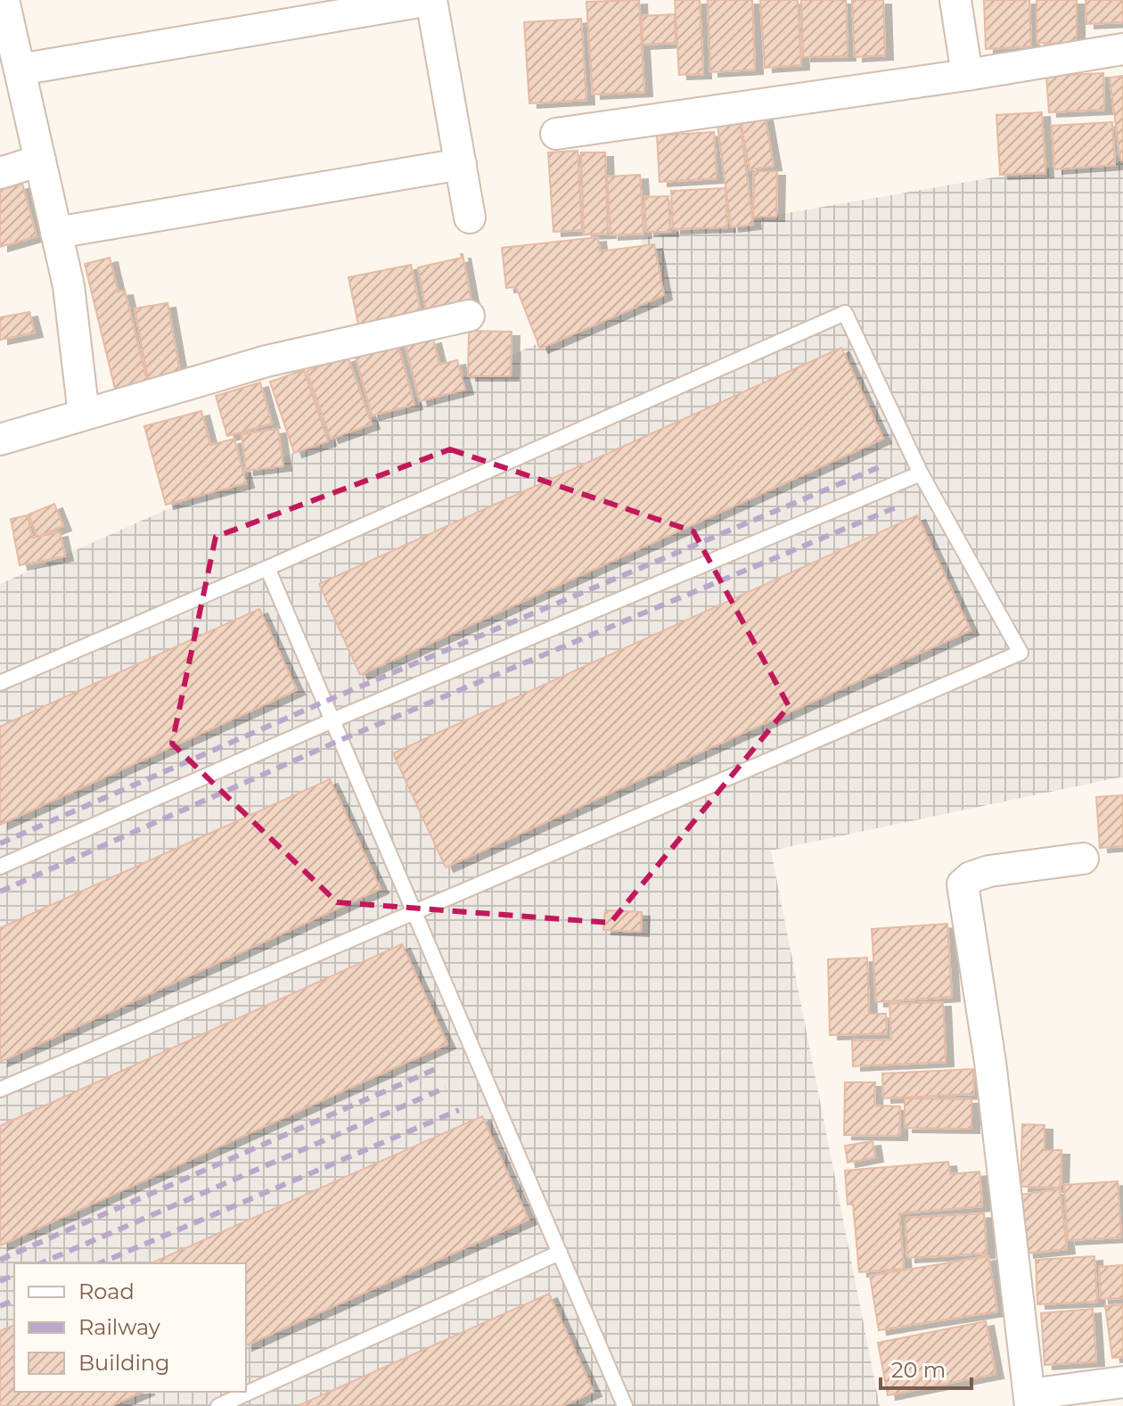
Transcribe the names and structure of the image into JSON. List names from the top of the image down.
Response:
{
  "legend": ["Road", "Railway", "Building"],
  "scale_bar": "20 m"
}
